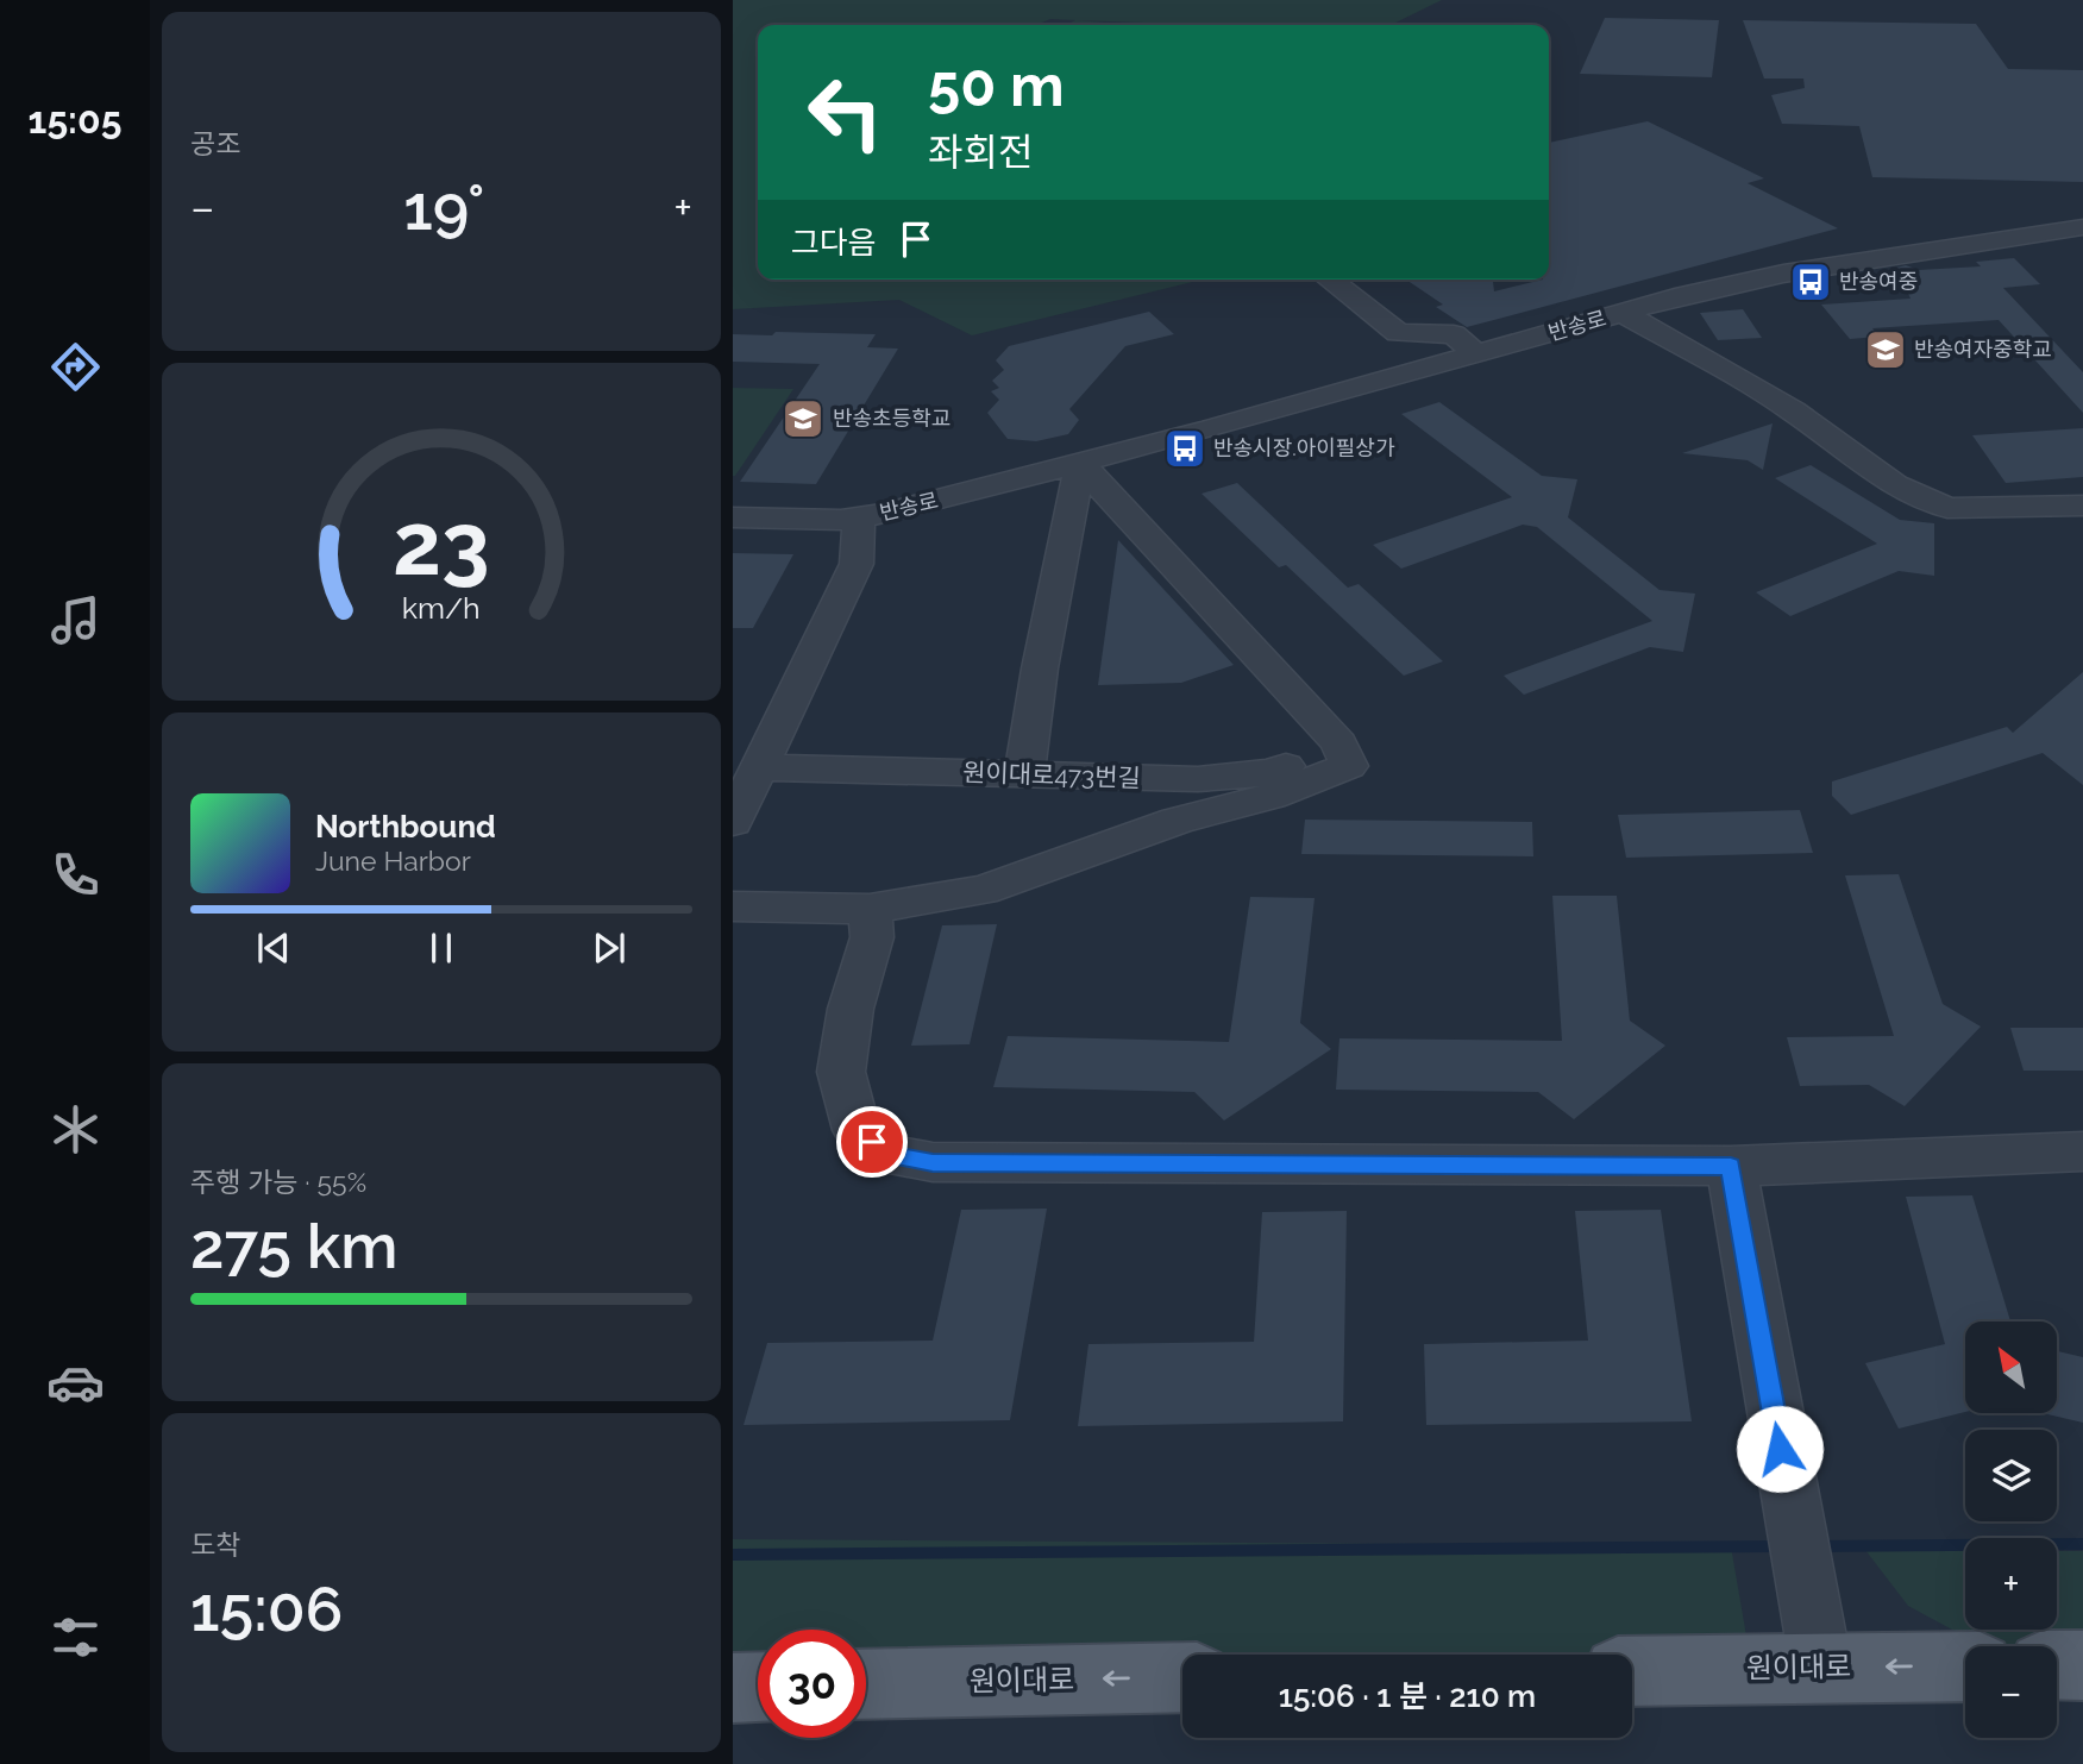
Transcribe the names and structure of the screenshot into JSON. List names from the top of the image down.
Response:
{
  "streets": {
    "main road": ["원이대로"],
    "street": ["반송로", "원이대로473번길"]
  },
  "one_way": ["원이대로"],
  "places": {
    "bus stop": ["반송여중", "반송시장.아이필상가"],
    "school or university": ["반송여자중학교", "반송초등학교"]
  },
  "north": "top left",
  "page": {
    "tabs": "15:05",
    "tile": [
      "공조",
      ["주행 가능 · 55%", "275 km"],
      ["도착", "15:06"]
    ],
    "turn": ["50 m", "좌회전"],
    "heat": ["−", "19°", "+"],
    "then": "그다음",
    "song": ["Northbound", "June Harbor"],
    "map_buttons": ["+", "−"],
    "limit": "30",
    "trip": "15:06 · 1 분 · 210 m",
    "gauge": ["23", "km/h"]
  }
}
